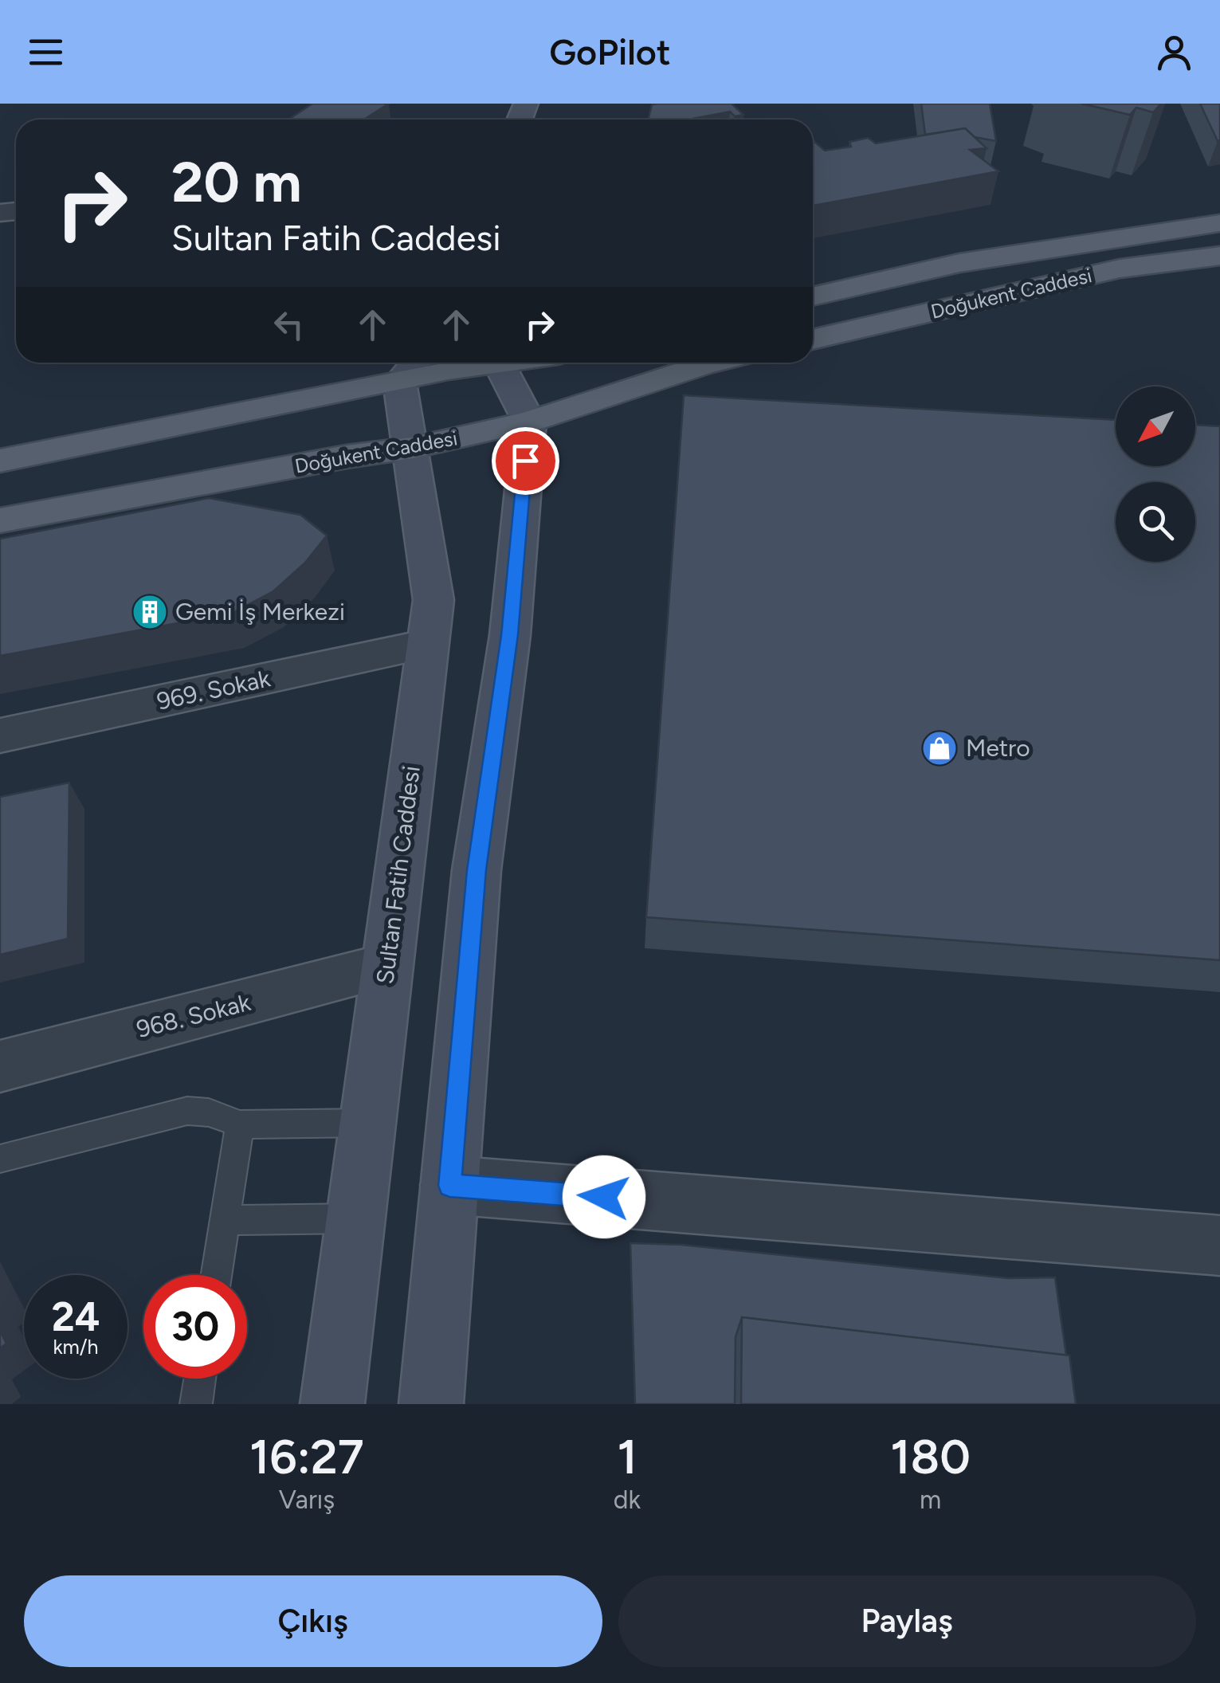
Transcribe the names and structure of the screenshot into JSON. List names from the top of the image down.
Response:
{
  "streets": {
    "main road": ["Doğukent Caddesi", "Sultan Fatih Caddesi"],
    "street": ["969. Sokak", "968. Sokak"]
  },
  "crossings": [
    ["Doğukent Caddesi", "Sultan Fatih Caddesi"],
    ["969. Sokak", "Sultan Fatih Caddesi"],
    ["Sultan Fatih Caddesi", "968. Sokak"]
  ],
  "places": {
    "building": ["Gemi İş Merkezi"],
    "shop": ["Metro"]
  },
  "north": "bottom left",
  "page": {
    "header": "GoPilot",
    "turn": ["20 m", "Sultan Fatih Caddesi"],
    "speed": "24 km/h",
    "limit": "30",
    "eta": [
      "16:27",
      "Varış",
      "1",
      "dk",
      "180",
      "m"
    ],
    "buttons": ["Çıkış", "Paylaş"]
  }
}
